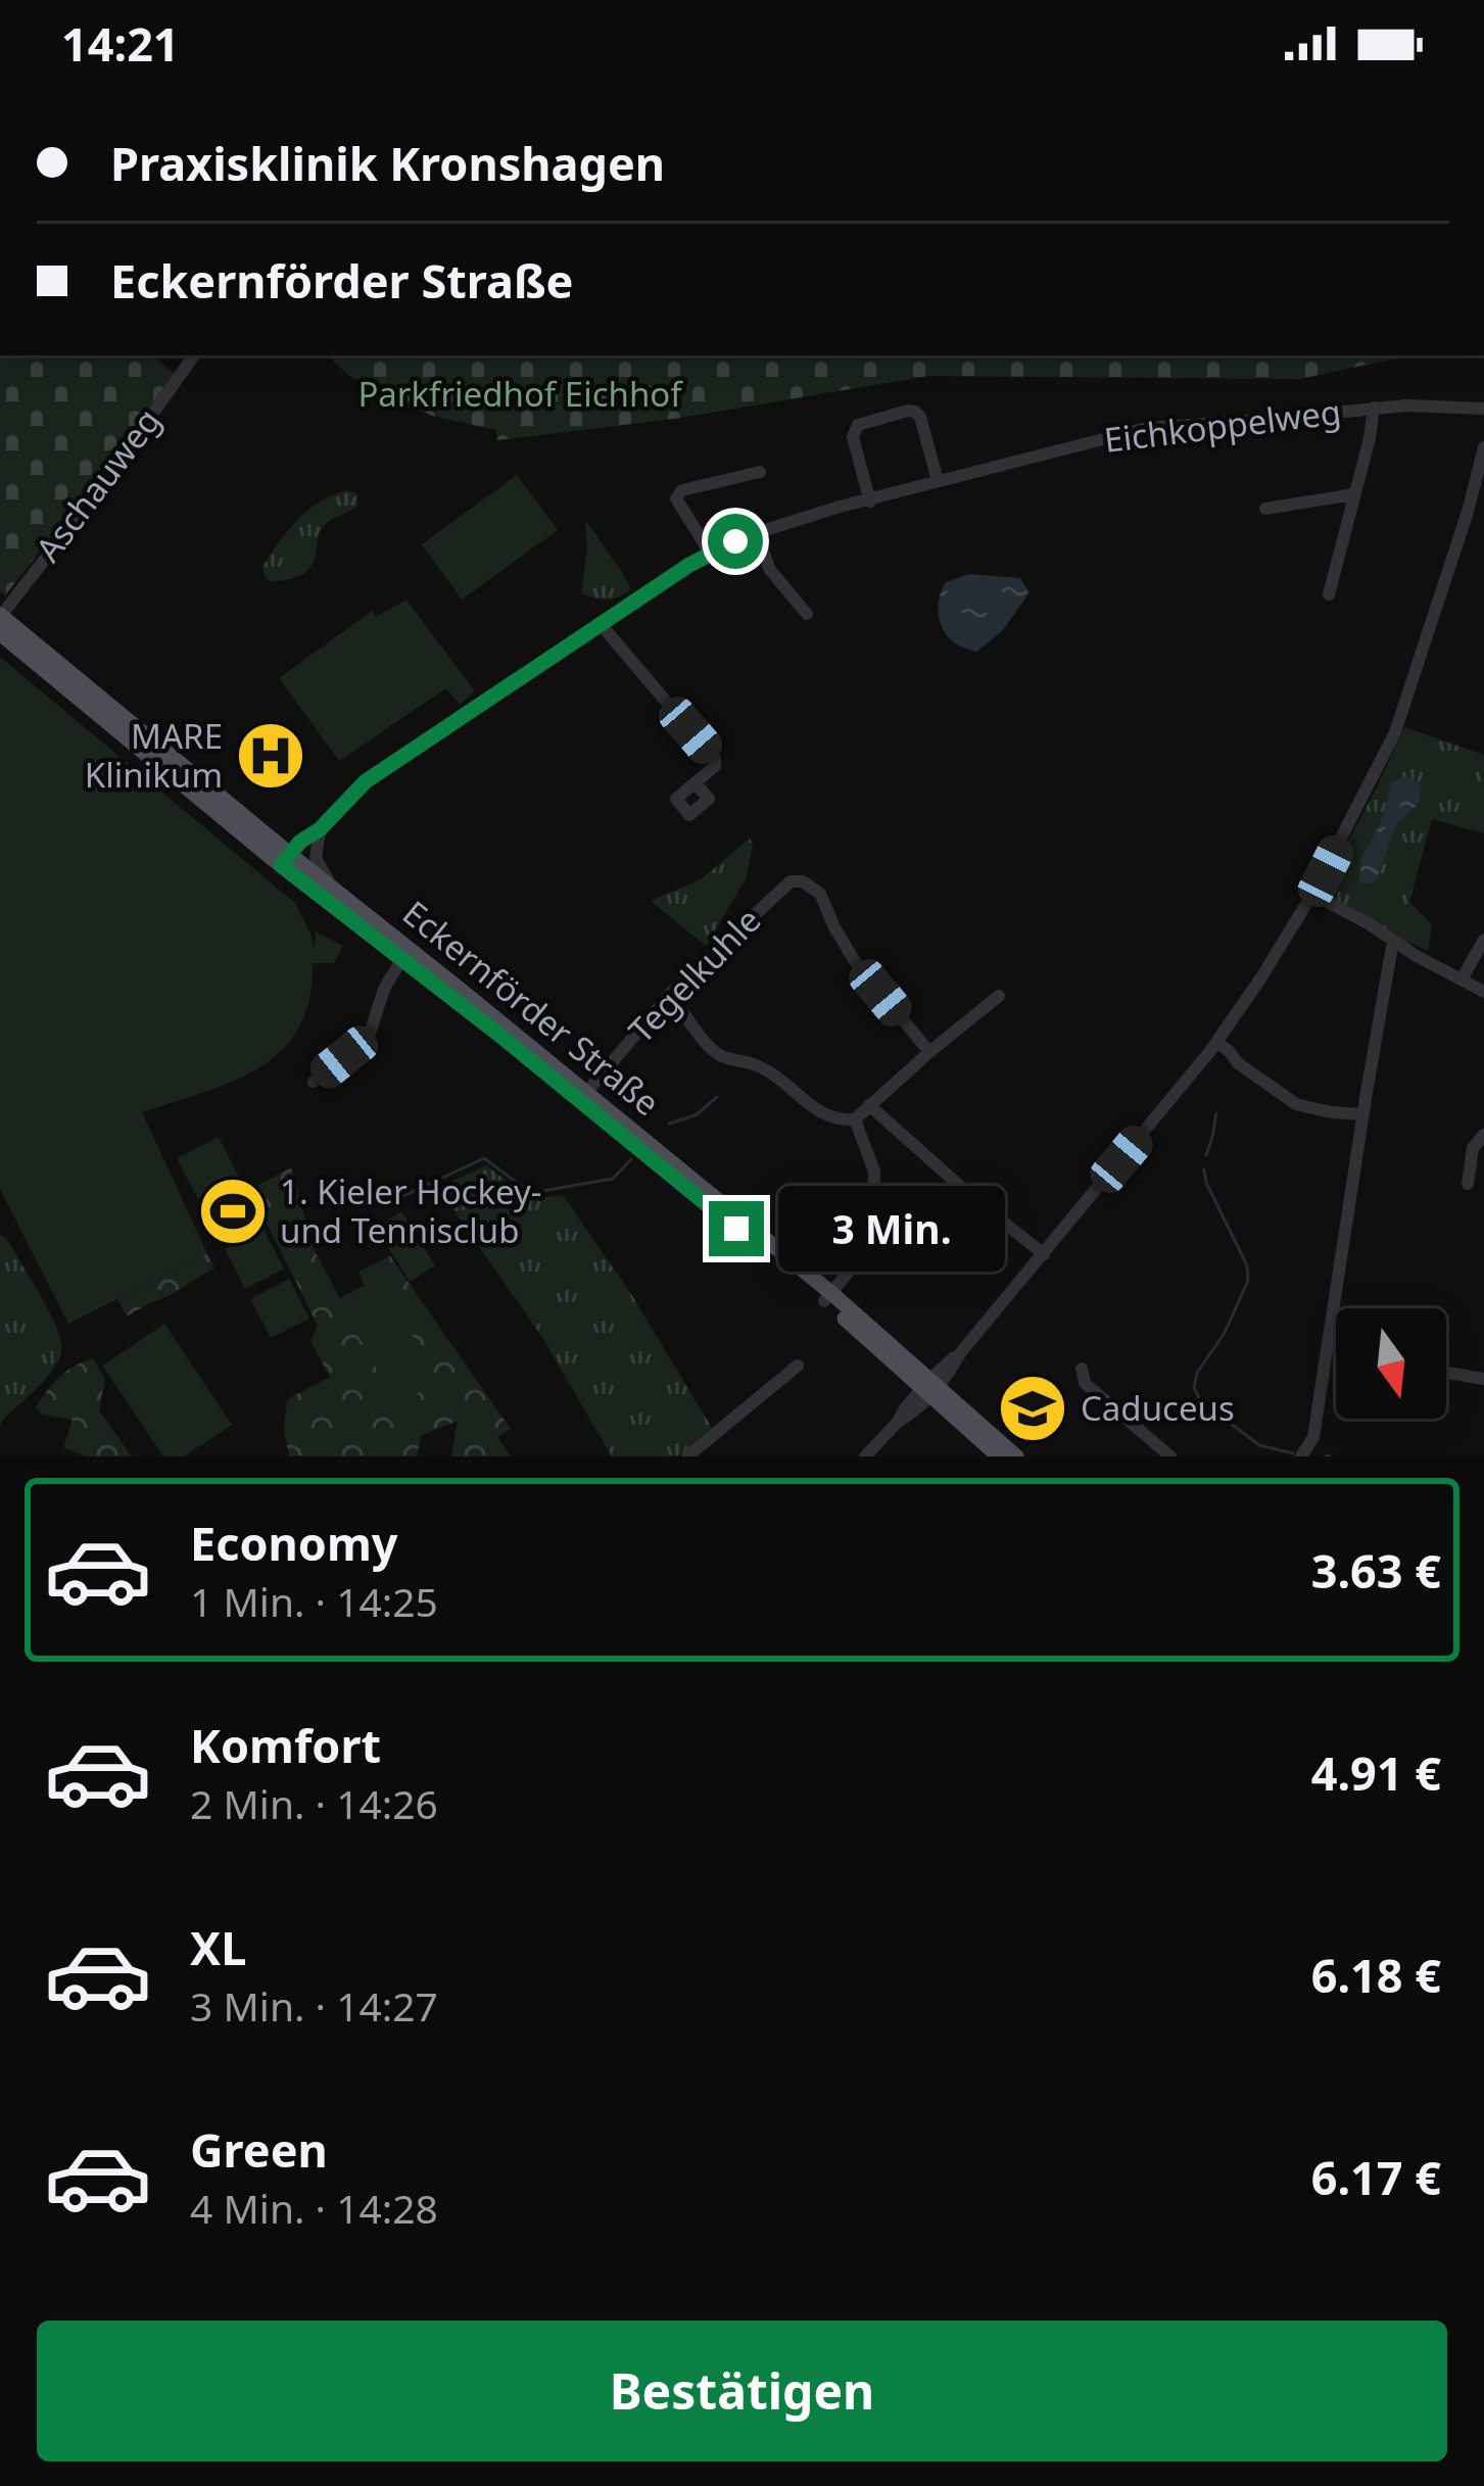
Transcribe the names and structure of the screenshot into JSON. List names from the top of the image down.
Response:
{
  "streets": {
    "main road": ["Eckernförder Straße"],
    "street": ["Eichkoppelweg", "Aschauweg", "Tegelkuhle"]
  },
  "crossings": [
    ["Eichkoppelweg", "Eckernförder Straße"],
    ["Aschauweg", "Eckernförder Straße"],
    ["Tegelkuhle", "Eckernförder Straße"]
  ],
  "parks": ["Parkfriedhof Eichhof"],
  "places": {
    "hospital": ["MARE Klinikum"],
    "sports": ["1. Kieler Hockey- und Tennisclub"],
    "school or university": ["Caduceus"]
  },
  "north": "bottom",
  "page": {
    "status": "14:21",
    "banner": ["Praxisklinik Kronshagen", "Eckernförder Straße"],
    "bubble": "3 Min.",
    "list": [
      {
        "name": "Economy",
        "note": "1 Min. · 14:25",
        "value": "3.63 €"
      },
      {
        "name": "Komfort",
        "note": "2 Min. · 14:26",
        "value": "4.91 €"
      },
      {
        "name": "XL",
        "note": "3 Min. · 14:27",
        "value": "6.18 €"
      },
      {
        "name": "Green",
        "note": "4 Min. · 14:28",
        "value": "6.17 €"
      }
    ],
    "buttons": "Bestätigen"
  }
}
